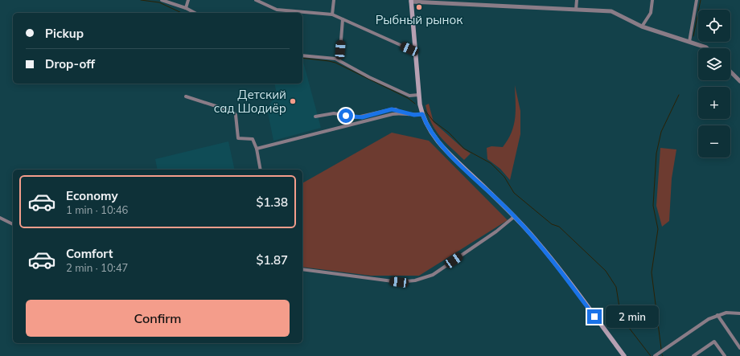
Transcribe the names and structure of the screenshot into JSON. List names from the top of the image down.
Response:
{
  "places": ["Рыбный рынок", "Детский сад Шодиёр"],
  "page": {
    "map_buttons": ["+", "−"],
    "banner": ["Pickup", "Drop-off"],
    "list": [
      {
        "name": "Economy",
        "note": "1 min · 10:46",
        "value": "$1.38"
      },
      {
        "name": "Comfort",
        "note": "2 min · 10:47",
        "value": "$1.87"
      }
    ],
    "buttons": "Confirm",
    "bubble": "2 min"
  }
}
